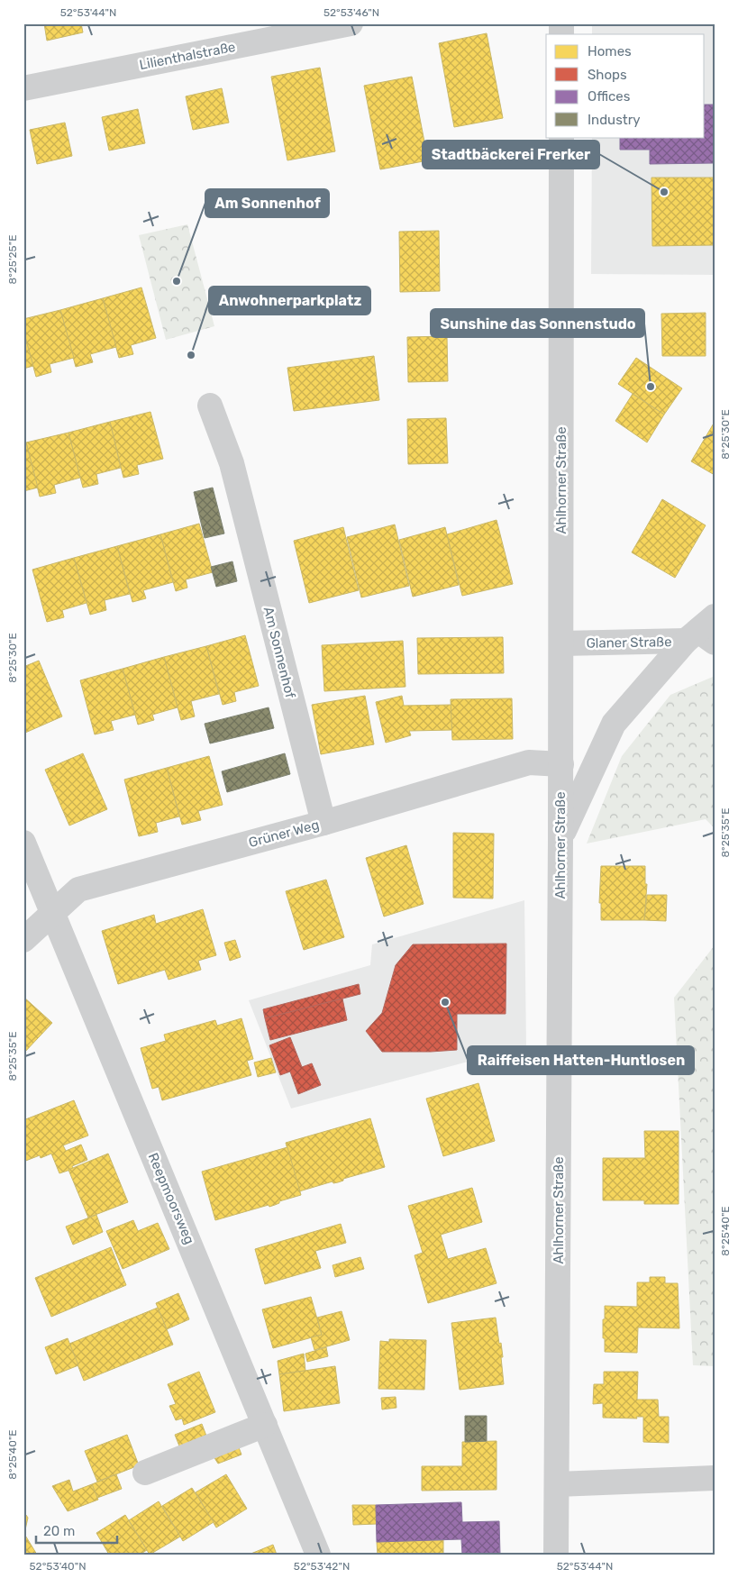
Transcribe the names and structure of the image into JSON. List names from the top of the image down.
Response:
{
  "streets": {
    "street": [
      "Lilienthalstraße",
      "Ahlhorner Straße",
      "Glaner Straße",
      "Am Sonnenhof",
      "Grüner Weg",
      "Reepmoorsweg"
    ]
  },
  "crossings": [
    ["Ahlhorner Straße", "Glaner Straße"],
    ["Ahlhorner Straße", "Grüner Weg"],
    ["Am Sonnenhof", "Grüner Weg"],
    ["Grüner Weg", "Reepmoorsweg"]
  ],
  "places": [
    "Stadtbäckerei Frerker",
    "Am Sonnenhof",
    "Anwohnerparkplatz",
    "Sunshine das Sonnenstudo",
    "Raiffeisen Hatten-Huntlosen"
  ],
  "legend": [
    "Homes",
    "Shops",
    "Offices",
    "Industry"
  ],
  "scale_bar": "20 m",
  "coordinates": [
    "52°53'44\"N",
    "52°53'46\"N",
    "8°25'25\"E",
    "8°25'30\"E",
    "8°25'35\"E",
    "8°25'40\"E",
    "52°53'40\"N",
    "52°53'42\"N"
  ]
}
